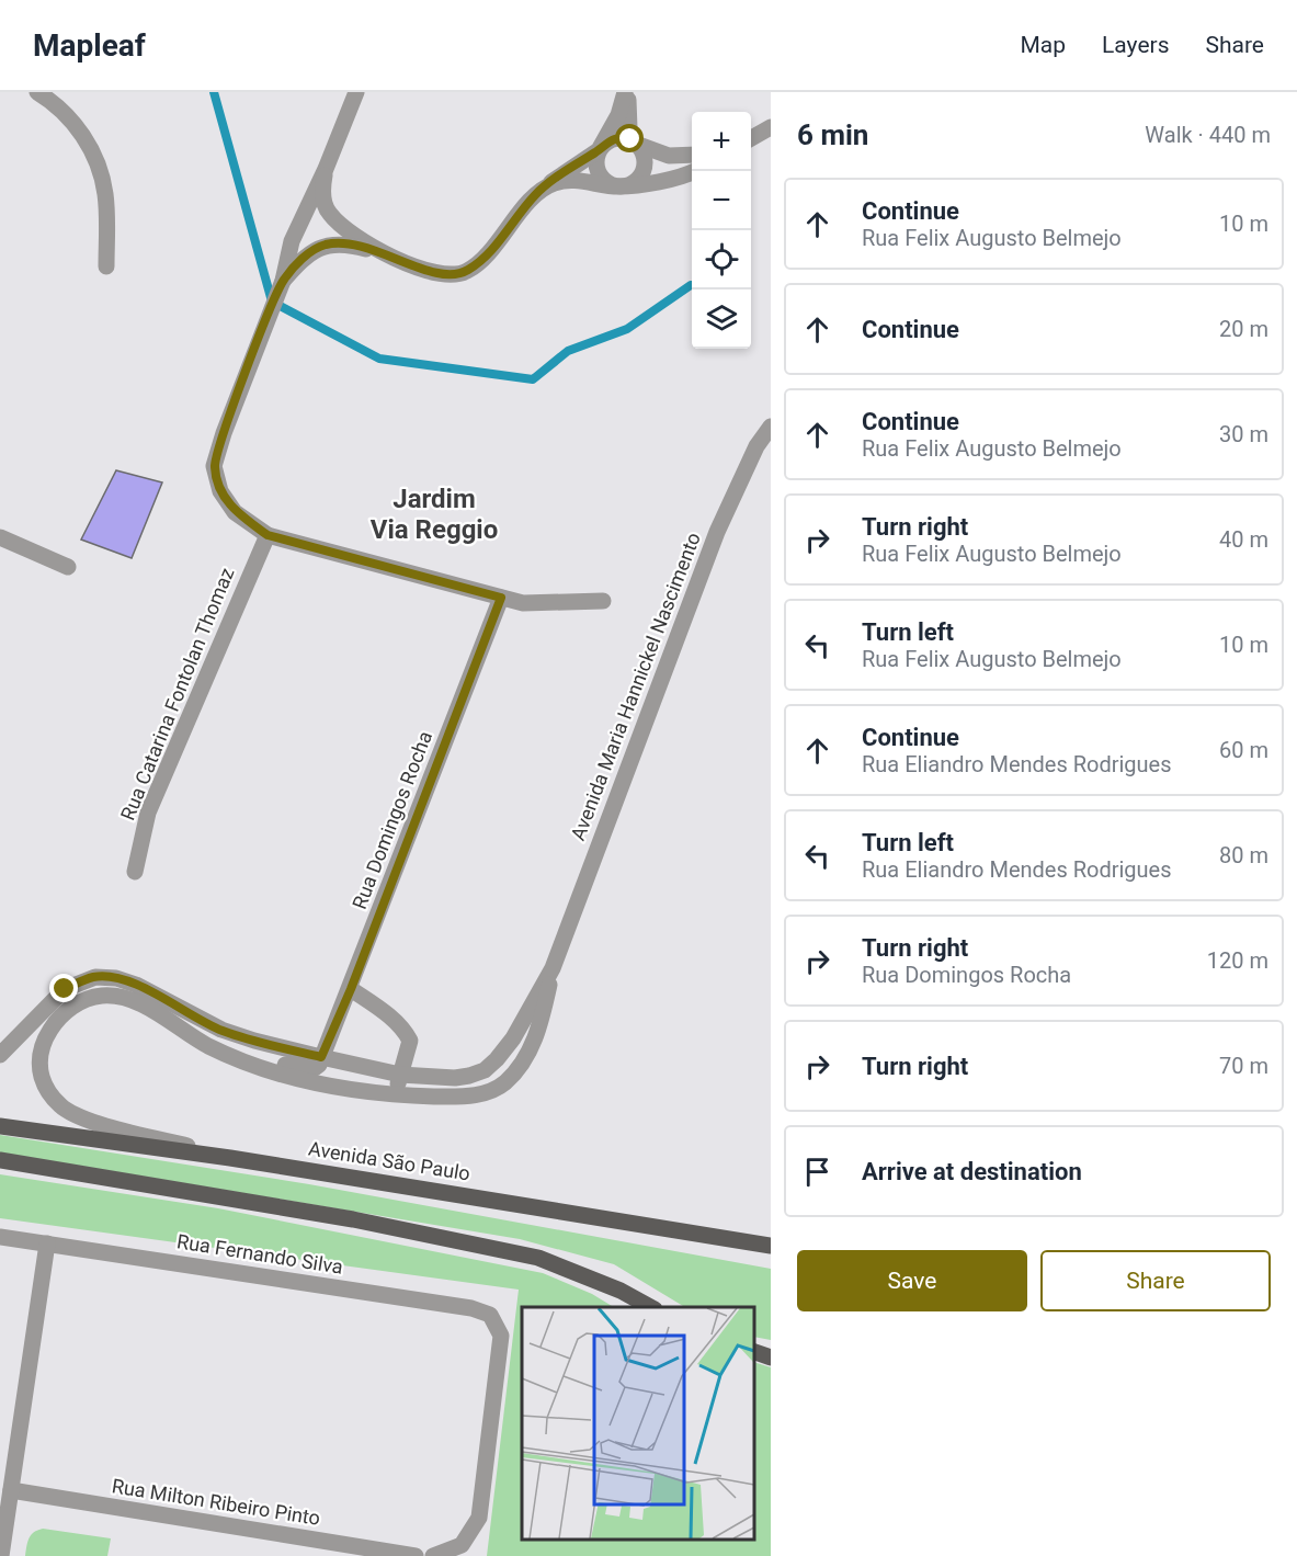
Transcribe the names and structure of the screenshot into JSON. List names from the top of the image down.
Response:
{
  "streets": {
    "main road": ["Avenida São Paulo"],
    "street": [
      "Avenida Maria Hannickel Nascimento",
      "Rua Catarina Fontolan Thomaz",
      "Rua Domingos Rocha",
      "Rua Fernando Silva",
      "Rua Milton Ribeiro Pinto"
    ]
  },
  "crossings": [
    ["Avenida Maria Hannickel Nascimento", "Rua Domingos Rocha"],
    ["Avenida Maria Hannickel Nascimento", "Avenida São Paulo"]
  ],
  "districts": ["Jardim Via Reggio"],
  "page": {
    "header": "Mapleaf",
    "nav": ["Map", "Layers", "Share"],
    "heading": ["6 min", "Walk · 440 m"],
    "map_buttons": ["+", "−"],
    "list": [
      ["Continue", "Rua Felix Augusto Belmejo", "10 m"],
      ["Continue", "20 m"],
      ["Continue", "Rua Felix Augusto Belmejo", "30 m"],
      ["Turn right", "Rua Felix Augusto Belmejo", "40 m"],
      ["Turn left", "Rua Felix Augusto Belmejo", "10 m"],
      ["Continue", "Rua Eliandro Mendes Rodrigues", "60 m"],
      ["Turn left", "Rua Eliandro Mendes Rodrigues", "80 m"],
      ["Turn right", "Rua Domingos Rocha", "120 m"],
      ["Turn right", "70 m"],
      "Arrive at destination"
    ],
    "buttons": ["Save", "Share"]
  }
}
